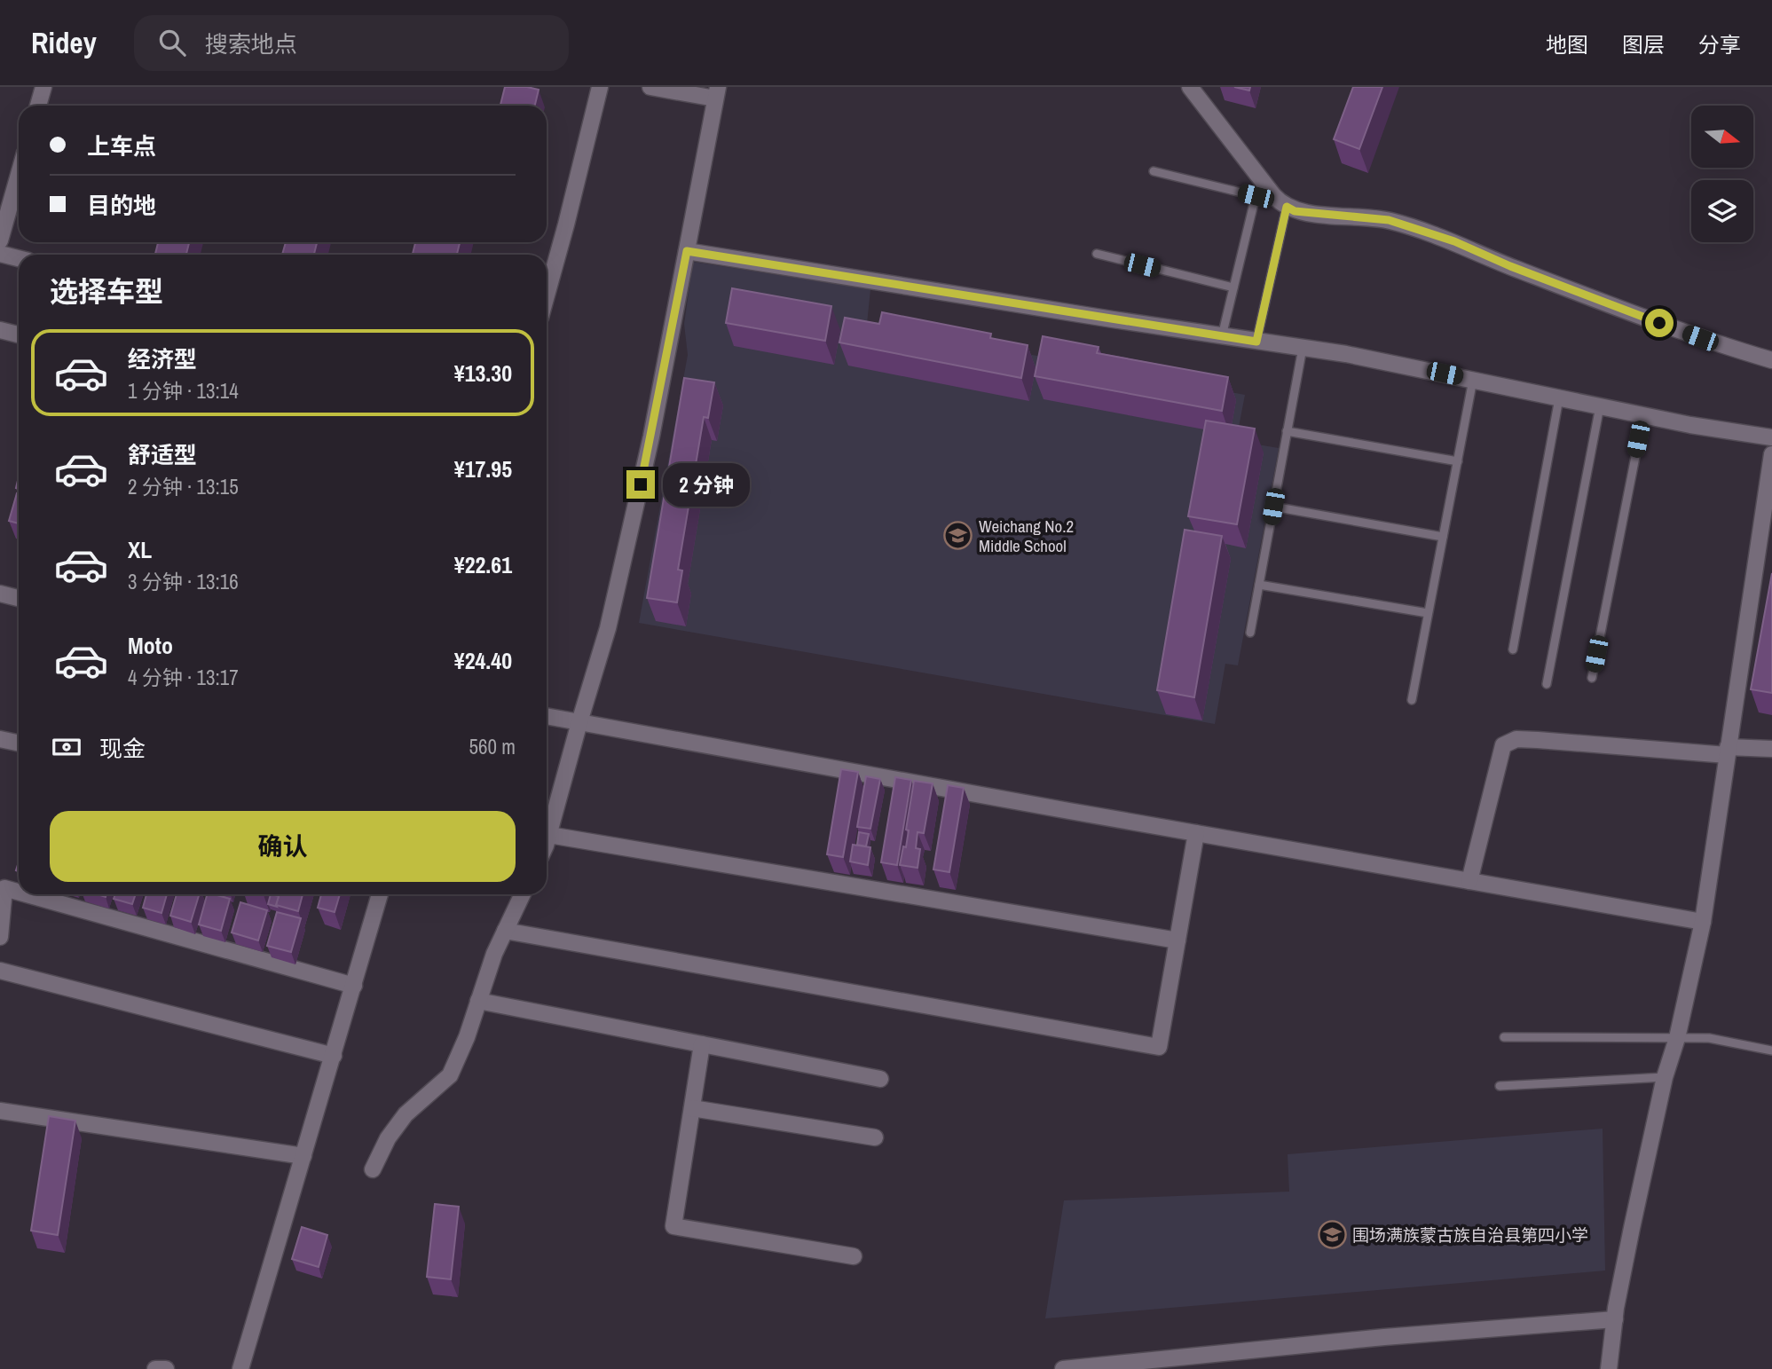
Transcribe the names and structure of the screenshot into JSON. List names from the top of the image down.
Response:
{
  "places": {
    "school or university": ["Weichang No.2 Middle School", "围场满族蒙古族自治县第四小学"]
  },
  "north": "right",
  "page": {
    "header": "Ridey",
    "search": "搜索地点",
    "nav": ["地图", "图层", "分享"],
    "banner": ["上车点", "目的地"],
    "heading": "选择车型",
    "list": [
      {
        "name": "经济型",
        "note": "1 分钟 · 13:14",
        "value": "¥13.30"
      },
      {
        "name": "舒适型",
        "note": "2 分钟 · 13:15",
        "value": "¥17.95"
      },
      {
        "name": "XL",
        "note": "3 分钟 · 13:16",
        "value": "¥22.61"
      },
      {
        "name": "Moto",
        "note": "4 分钟 · 13:17",
        "value": "¥24.40"
      }
    ],
    "bubble": "2 分钟",
    "pay": ["现金", "560 m"],
    "buttons": "确认"
  }
}
